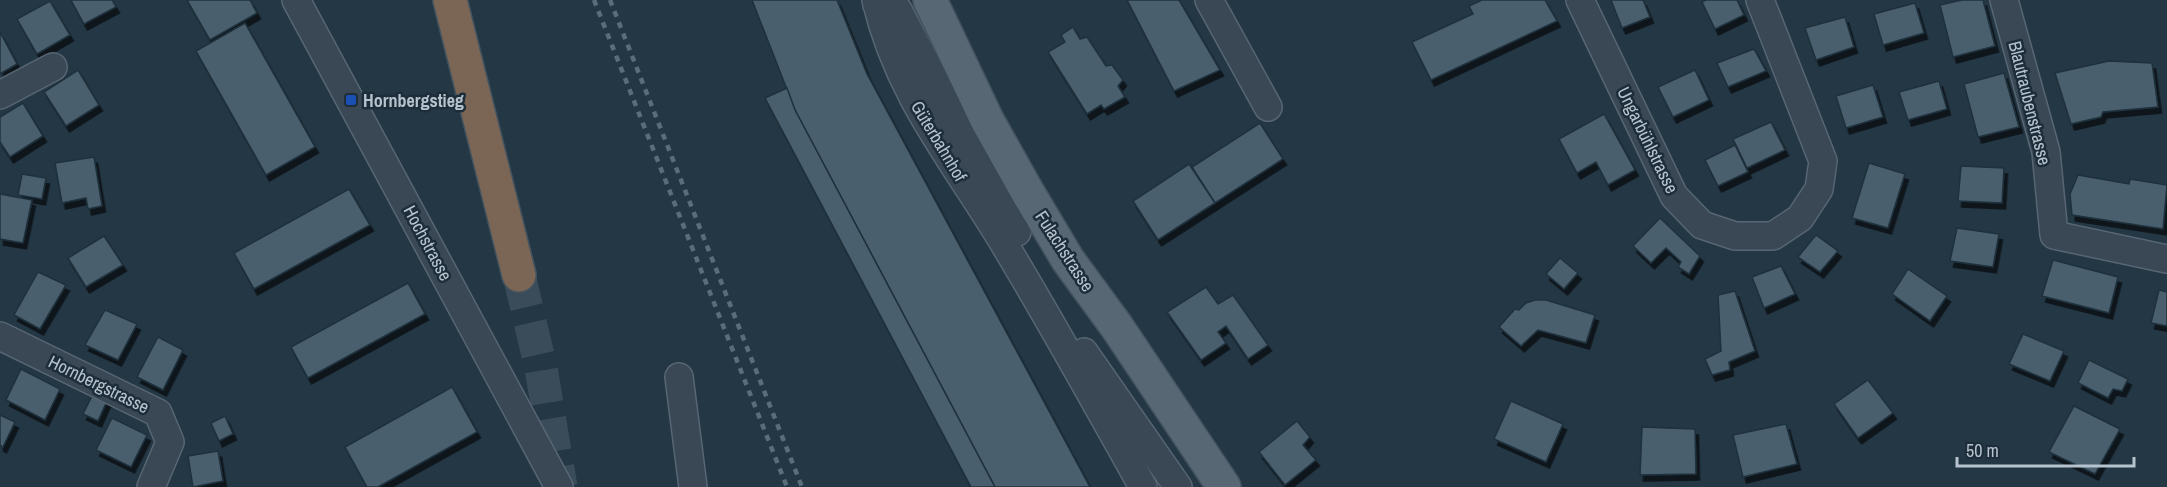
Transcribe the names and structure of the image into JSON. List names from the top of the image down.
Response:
{
  "streets": {
    "main road": ["Fulachstrasse"],
    "street": [
      "Blautraubenstrasse",
      "Ungarbühlstrasse",
      "Güterbahnhof",
      "Hochstrasse",
      "Hornbergstrasse"
    ]
  },
  "places": {
    "transit": ["Hornbergstieg"]
  },
  "scale_bar": "50 m"
}
